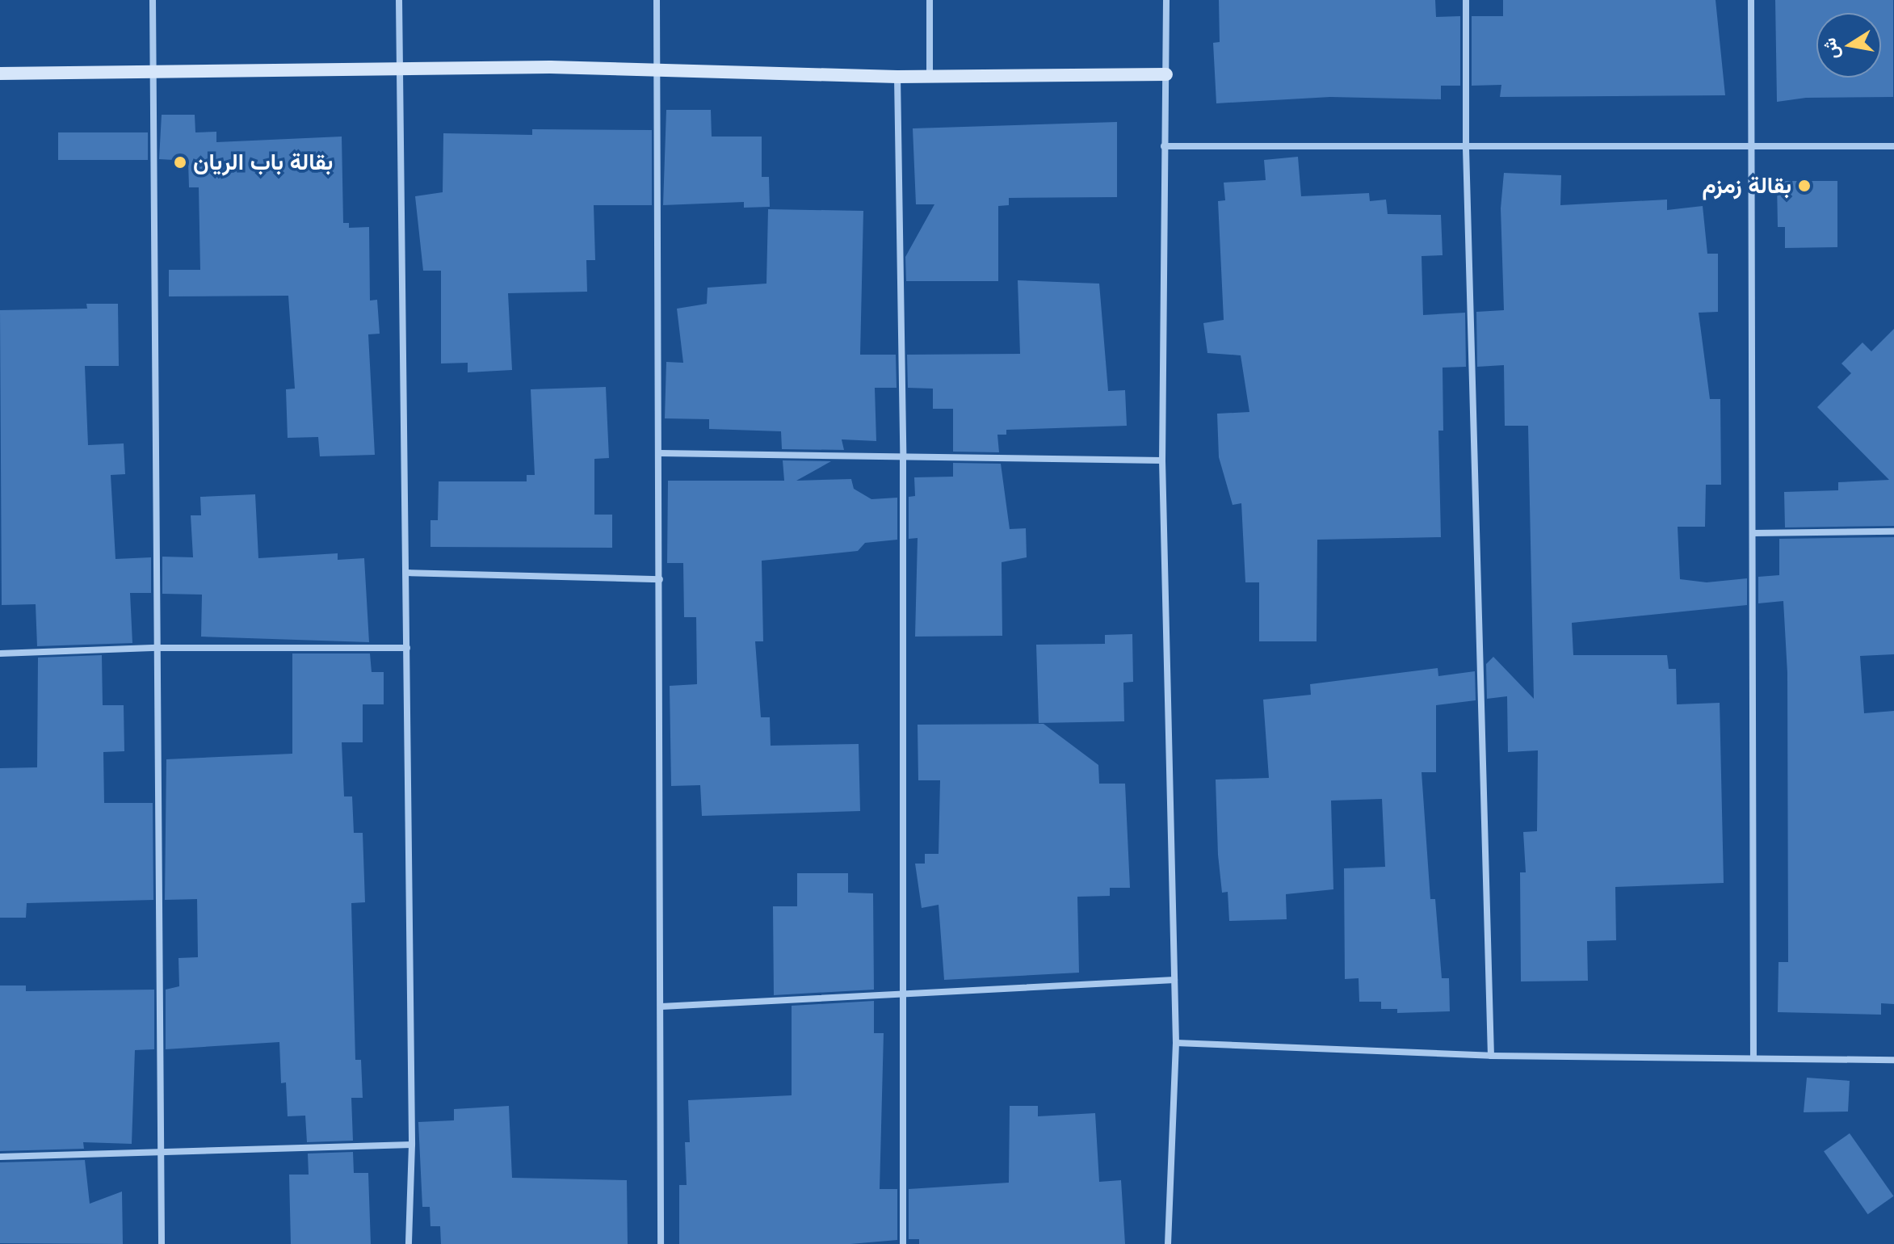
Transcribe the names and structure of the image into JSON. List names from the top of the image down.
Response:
{
  "places": ["بقالة باب الريان", "بقالة زمزم"],
  "north": "left"
}
